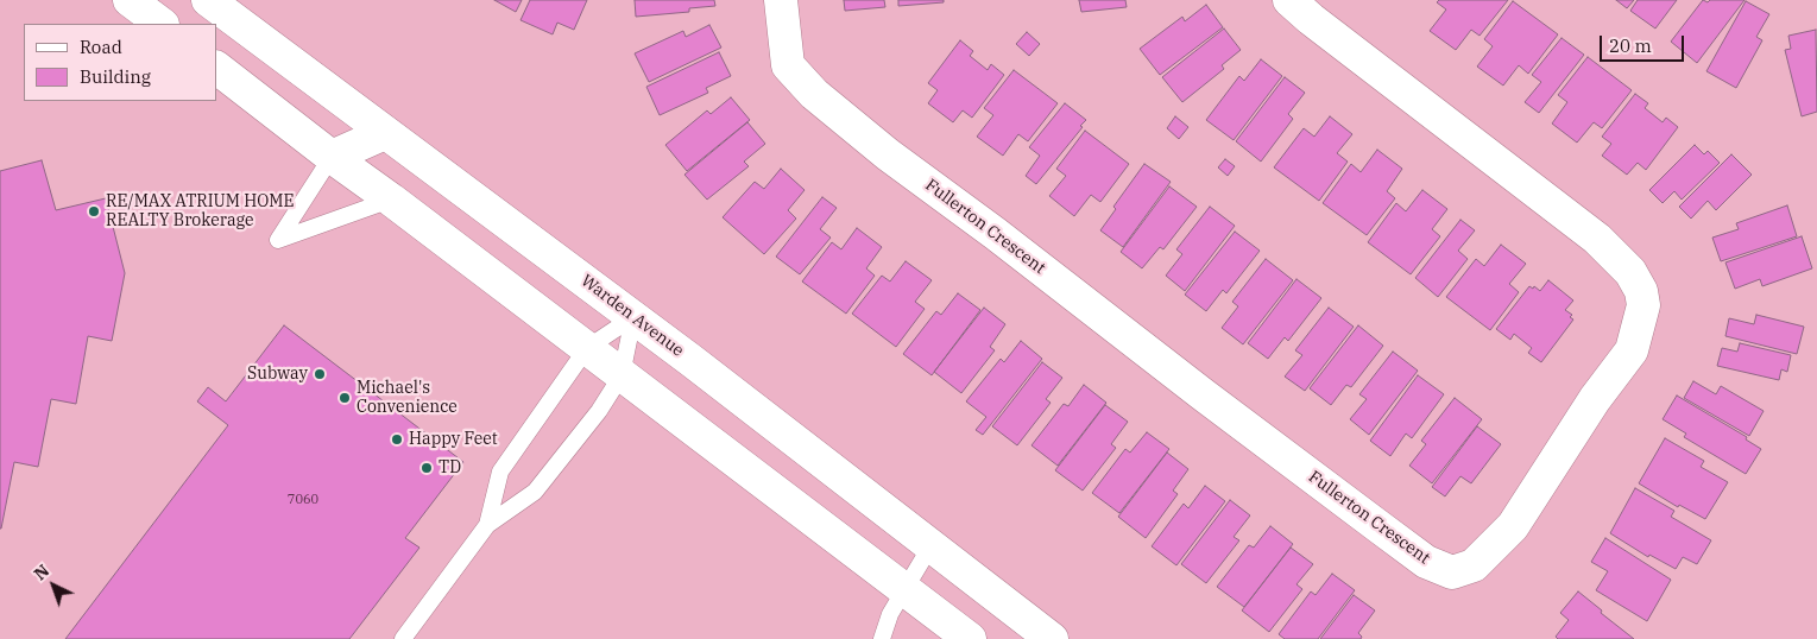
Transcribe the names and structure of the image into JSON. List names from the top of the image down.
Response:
{
  "streets": {
    "main road": ["Fullerton Crescent", "Warden Avenue"]
  },
  "places": [
    "RE/MAX ATRIUM HOME REALTY Brokerage",
    "Subway",
    "Michael's Convenience",
    "Happy Feet",
    "TD"
  ],
  "house_numbers": ["7060"],
  "legend": ["Road", "Building"],
  "scale_bar": "20 m",
  "north": "top left"
}
